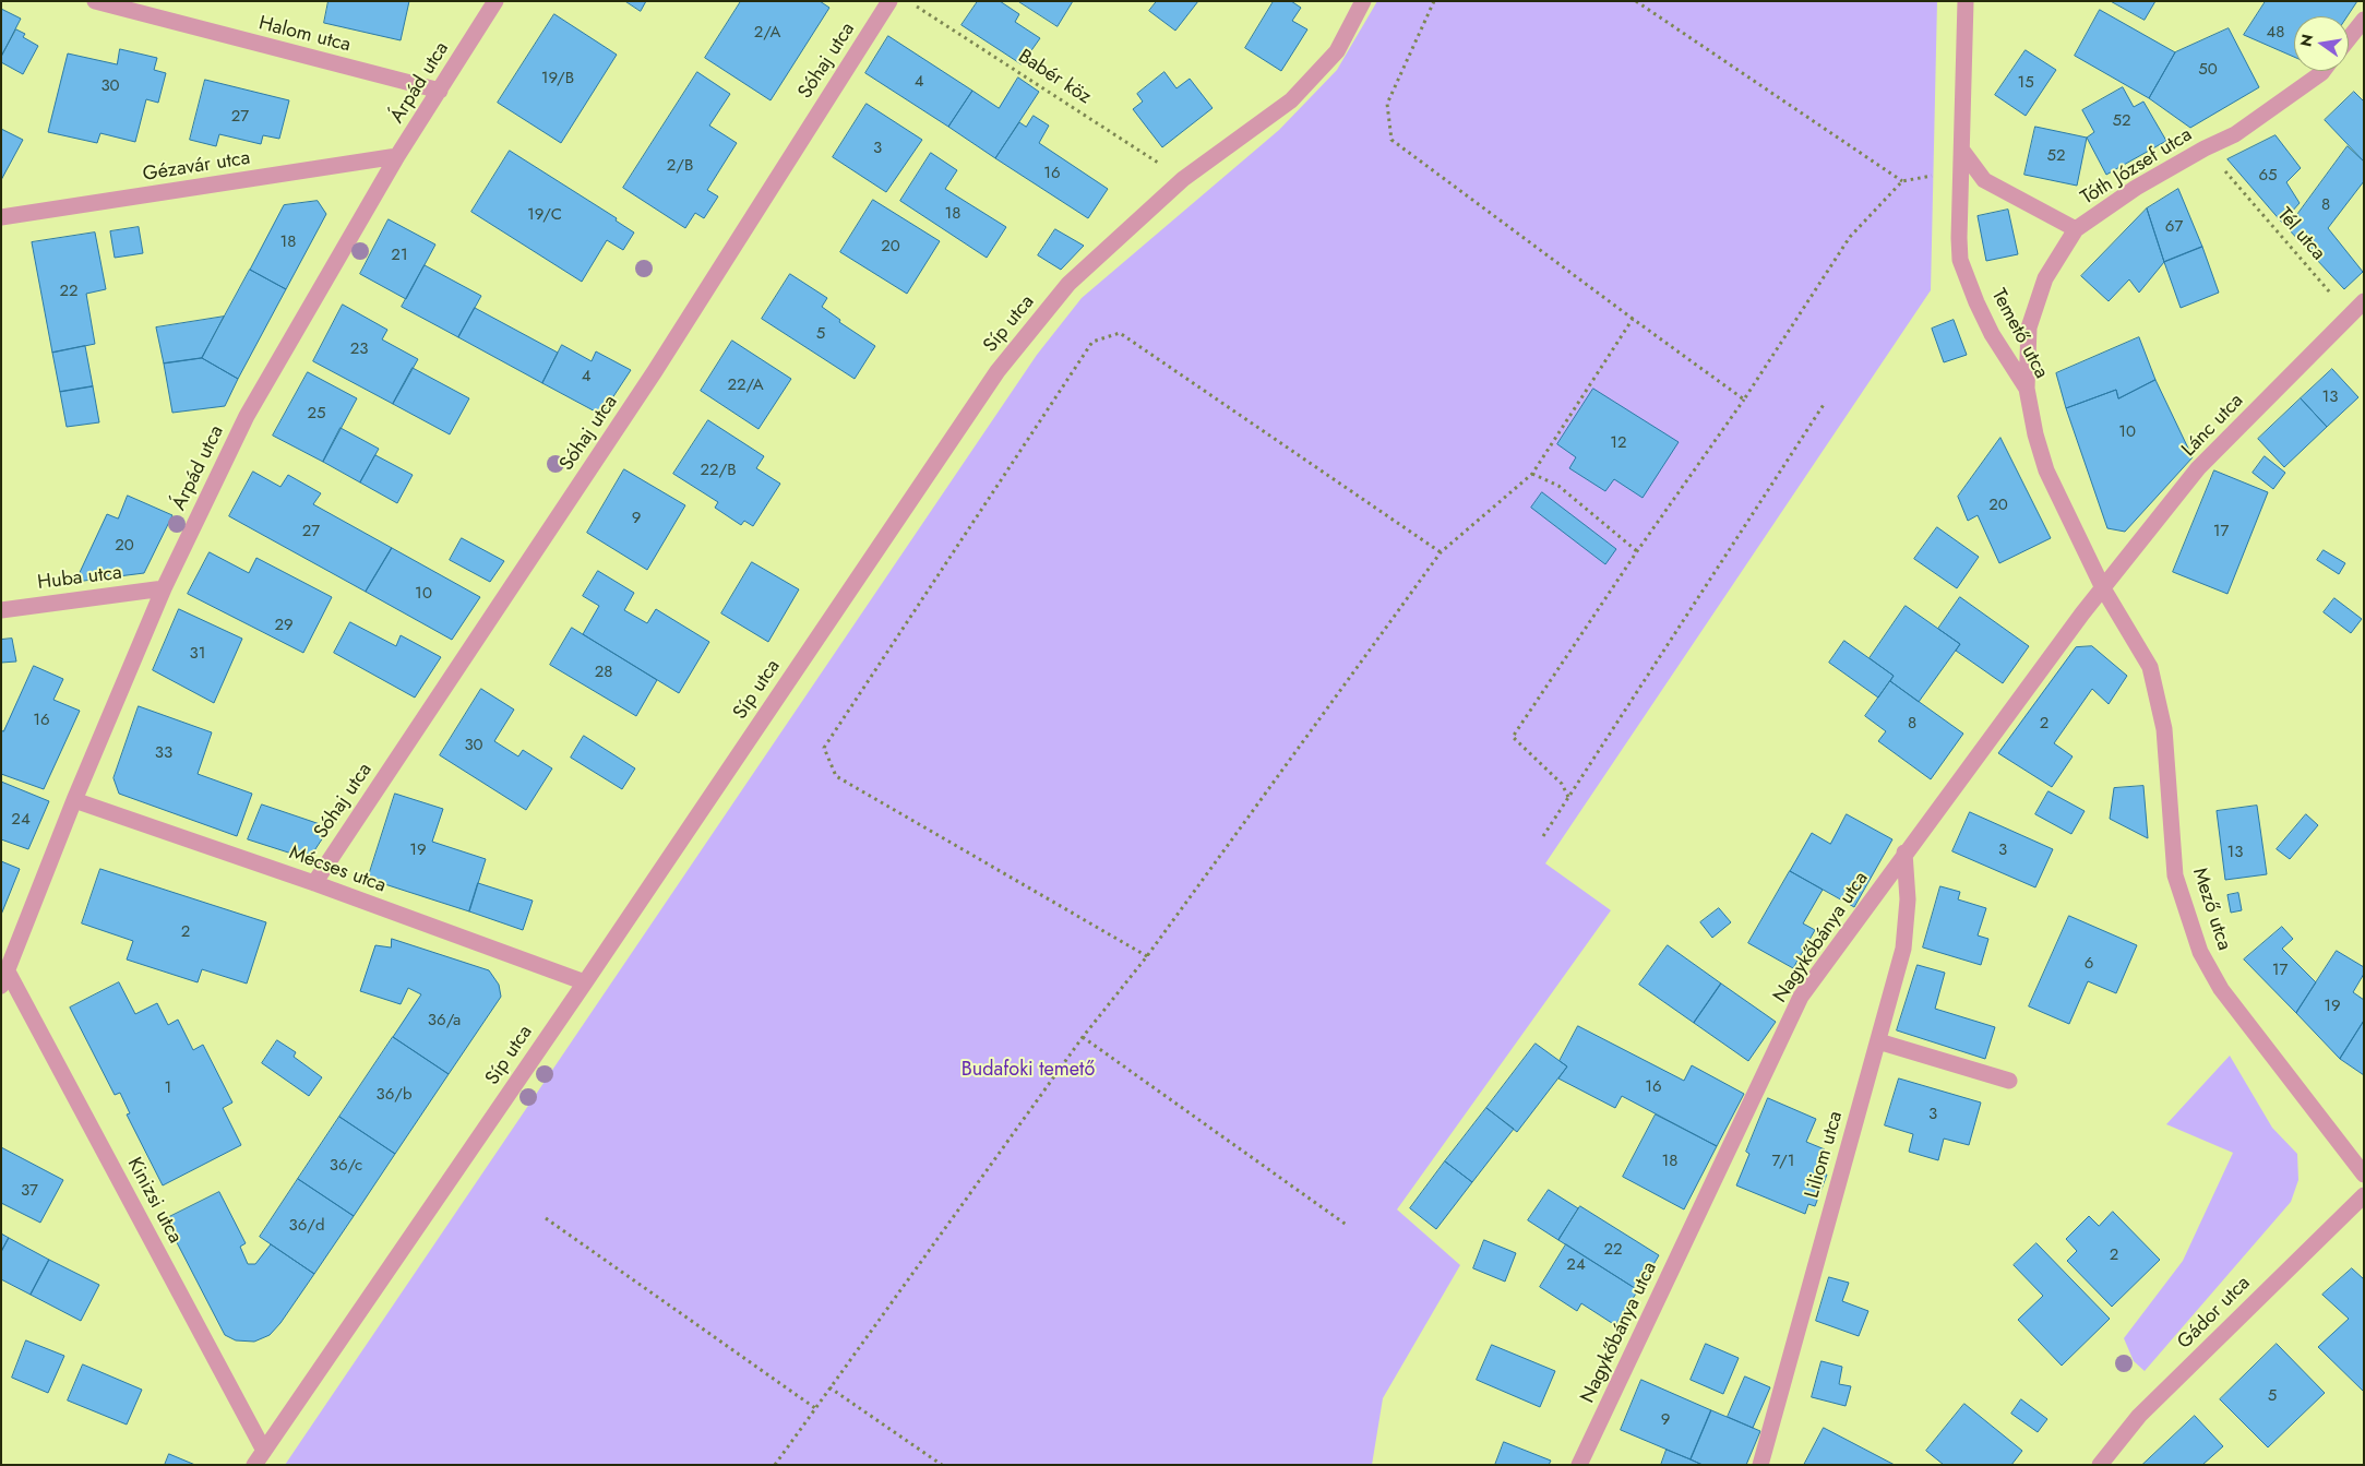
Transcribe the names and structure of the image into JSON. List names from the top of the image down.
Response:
{
  "streets": {
    "street": [
      "Halom utca",
      "Sóhaj utca",
      "Árpád utca",
      "Gézavár utca",
      "Tóth József utca",
      "Síp utca",
      "Temető utca",
      "Lánc utca",
      "Huba utca",
      "Mécses utca",
      "Mező utca",
      "Nagykőbánya utca",
      "Liliom utca",
      "Kinizsi utca",
      "Gádor utca"
    ],
    "path": ["Babér köz", "Tél utca"]
  },
  "crossings": [
    ["Halom utca", "Árpád utca"],
    ["Sóhaj utca", "Mécses utca"],
    ["Babér köz", "Síp utca"],
    ["Árpád utca", "Gézavár utca"],
    ["Árpád utca", "Huba utca"],
    ["Árpád utca", "Mécses utca"],
    ["Árpád utca", "Kinizsi utca"],
    ["Tóth József utca", "Temető utca"],
    ["Tél utca", "Lánc utca"],
    ["Síp utca", "Mécses utca"],
    ["Síp utca", "Kinizsi utca"],
    ["Temető utca", "Lánc utca"],
    ["Temető utca", "Mező utca"],
    ["Temető utca", "Nagykőbánya utca"],
    ["Lánc utca", "Mező utca"],
    ["Lánc utca", "Nagykőbánya utca"],
    ["Mező utca", "Nagykőbánya utca"],
    ["Nagykőbánya utca", "Liliom utca"]
  ],
  "parks": ["Budafoki temető"],
  "house_numbers": [
    "2/A",
    "48",
    "50",
    "19/B",
    "4",
    "15",
    "30",
    "27",
    "52",
    "3",
    "52",
    "2/B",
    "16",
    "65",
    "8",
    "18",
    "19/C",
    "67",
    "18",
    "20",
    "21",
    "22",
    "5",
    "23",
    "4",
    "22/A",
    "13",
    "25",
    "10",
    "12",
    "22/B",
    "20",
    "9",
    "27",
    "17",
    "20",
    "10",
    "29",
    "31",
    "28",
    "16",
    "8",
    "2",
    "30",
    "33",
    "24",
    "19",
    "3",
    "13",
    "2",
    "6",
    "17",
    "19",
    "36/a",
    "16",
    "1",
    "36/b",
    "3",
    "18",
    "7/1",
    "36/c",
    "37",
    "36/d",
    "22",
    "2",
    "24",
    "5",
    "9"
  ],
  "north": "left"
}
